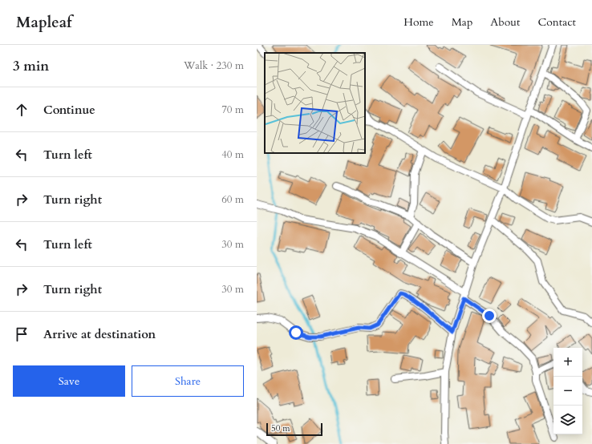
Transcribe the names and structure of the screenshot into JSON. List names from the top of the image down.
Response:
{
  "scale_bar": "50 m",
  "page": {
    "header": "Mapleaf",
    "nav": [
      "Home",
      "Map",
      "About",
      "Contact"
    ],
    "heading": ["3 min", "Walk · 230 m"],
    "list": [
      ["Continue", "70 m"],
      ["Turn left", "40 m"],
      ["Turn right", "60 m"],
      ["Turn left", "30 m"],
      ["Turn right", "30 m"],
      "Arrive at destination"
    ],
    "map_buttons": ["+", "−"],
    "buttons": ["Save", "Share"],
    "scale": "50 m"
  }
}
